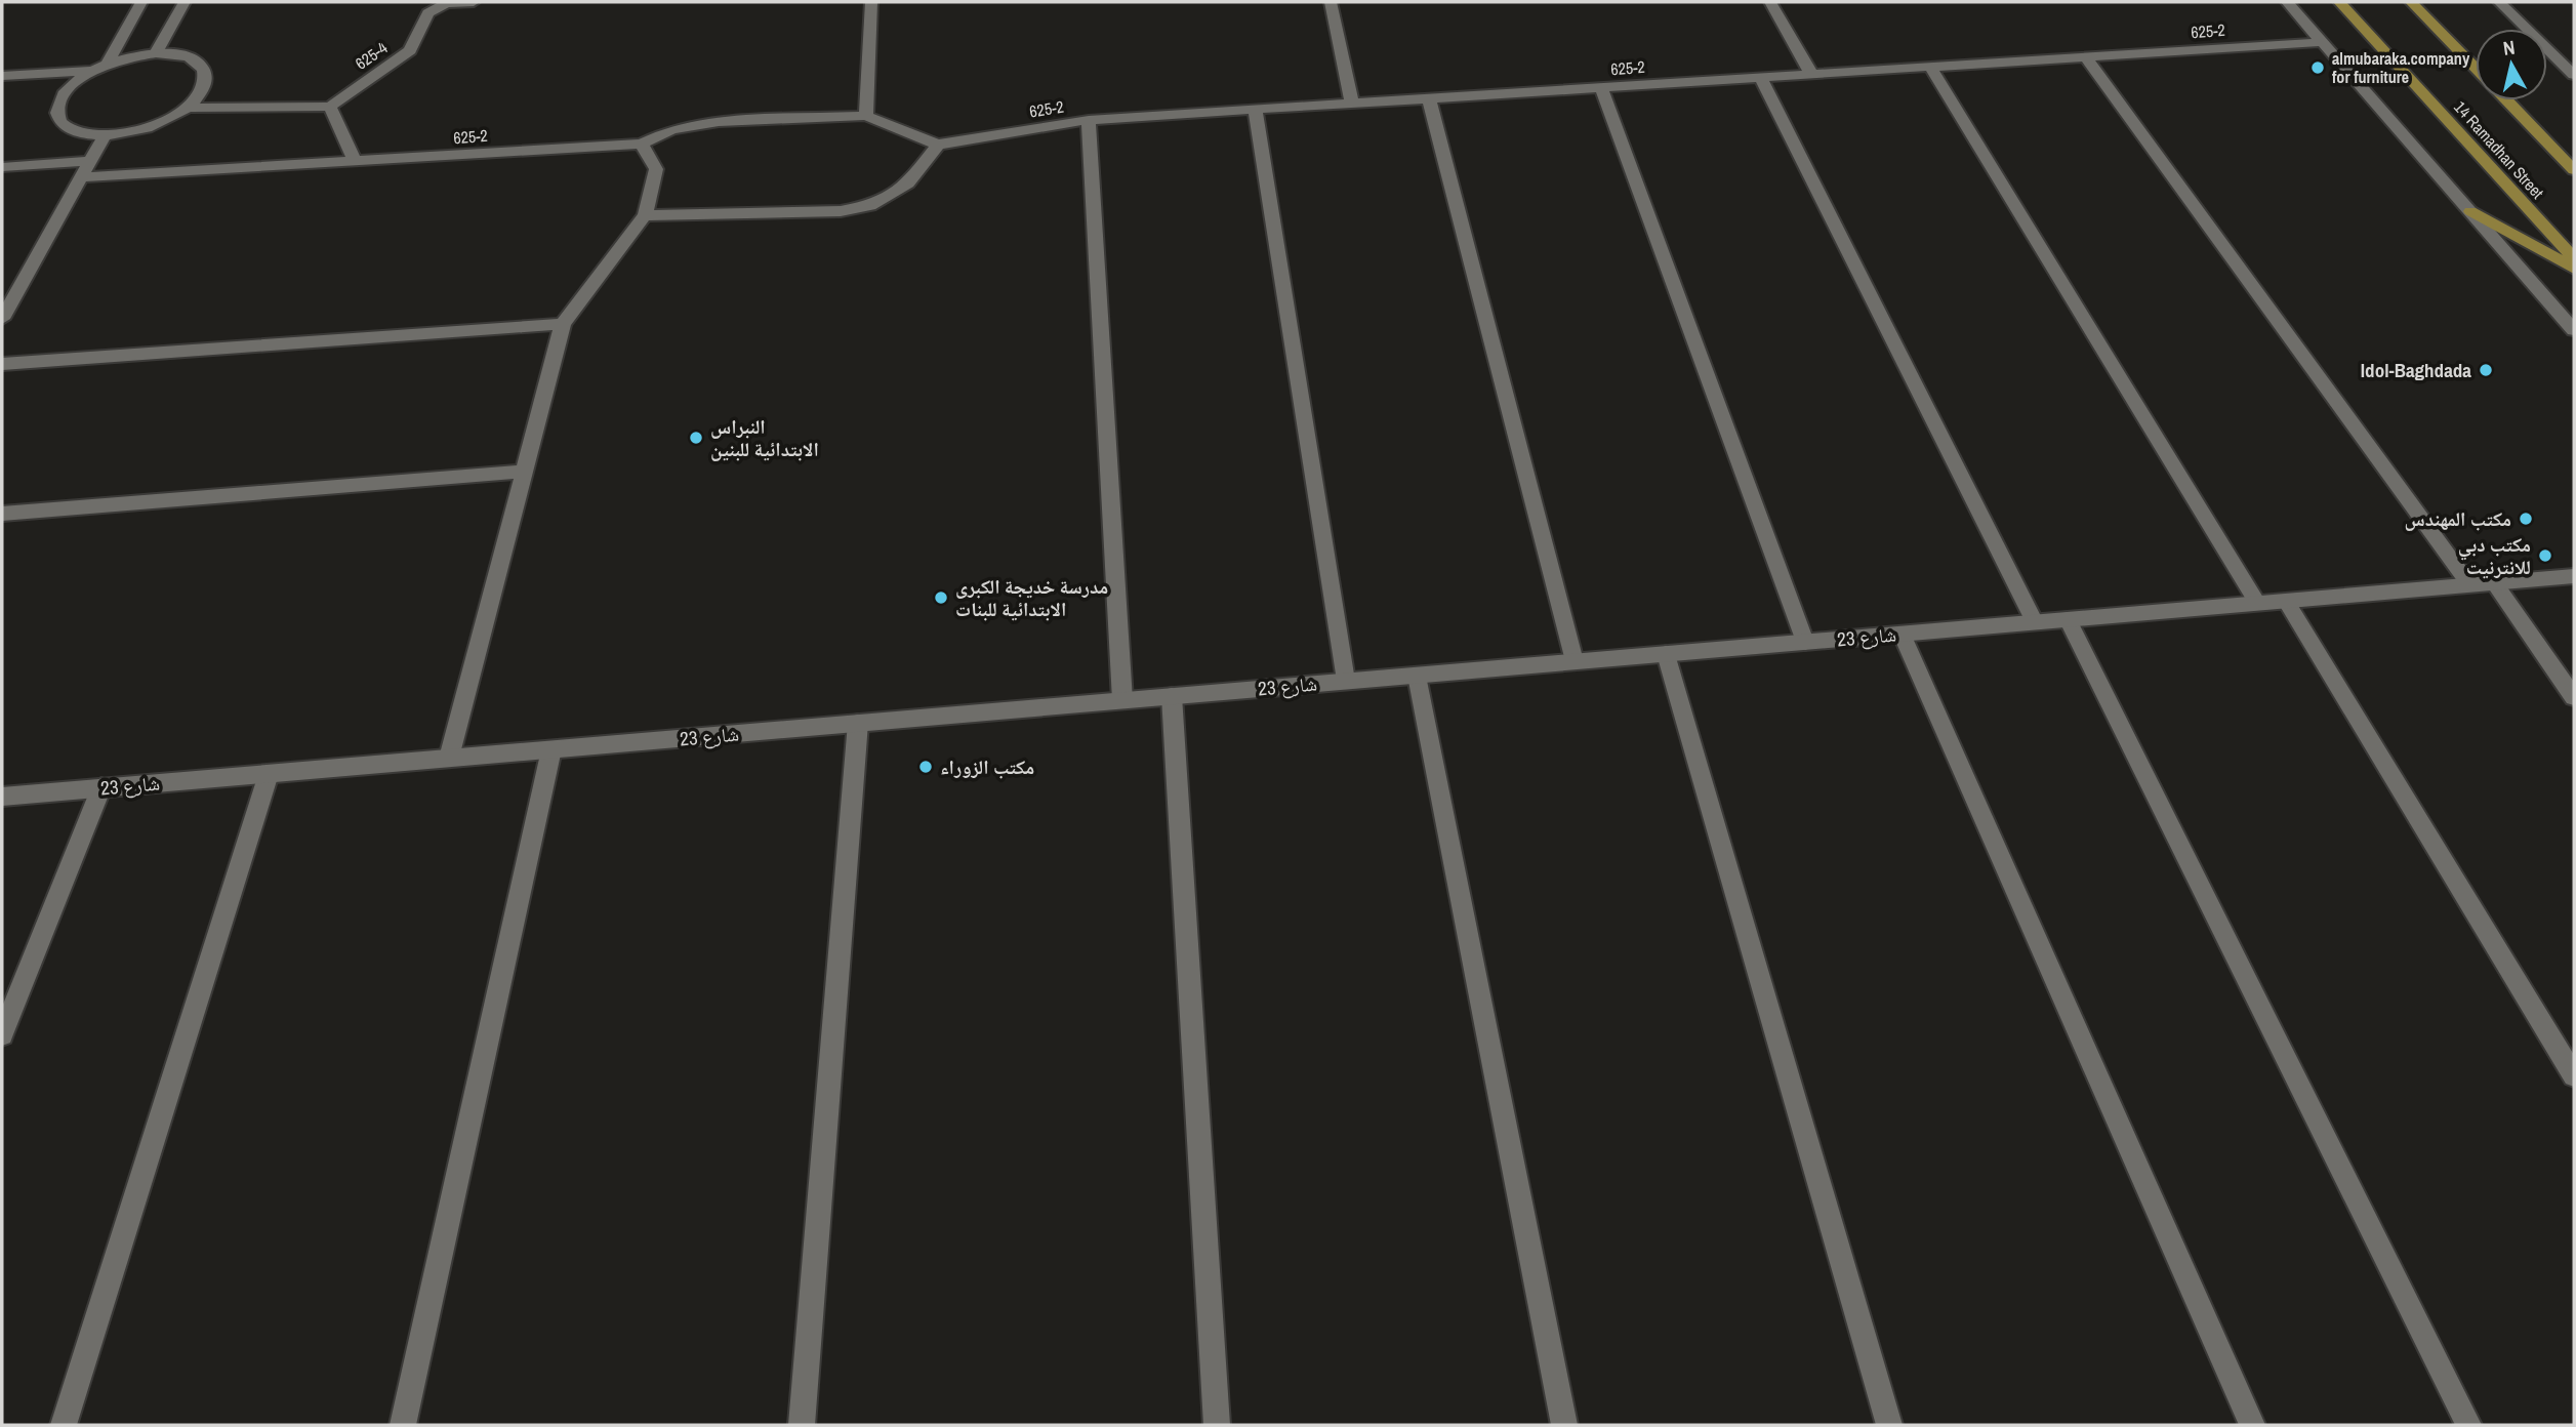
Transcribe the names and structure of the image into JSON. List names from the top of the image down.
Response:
{
  "streets": {
    "main road": ["14 Ramadhan Street"],
    "street": ["625-2", "625-4", "شارع 23"]
  },
  "places": [
    "almubaraka.company for furniture",
    "Idol-Baghdada",
    "النبراس الابتدائية للبنين",
    "مكتب المهندس",
    "مكتب دبي للانترنيت",
    "مدرسة خديجة الكبرى الابتدائية للبنات",
    "مكتب الزوراء"
  ],
  "north": "top"
}
